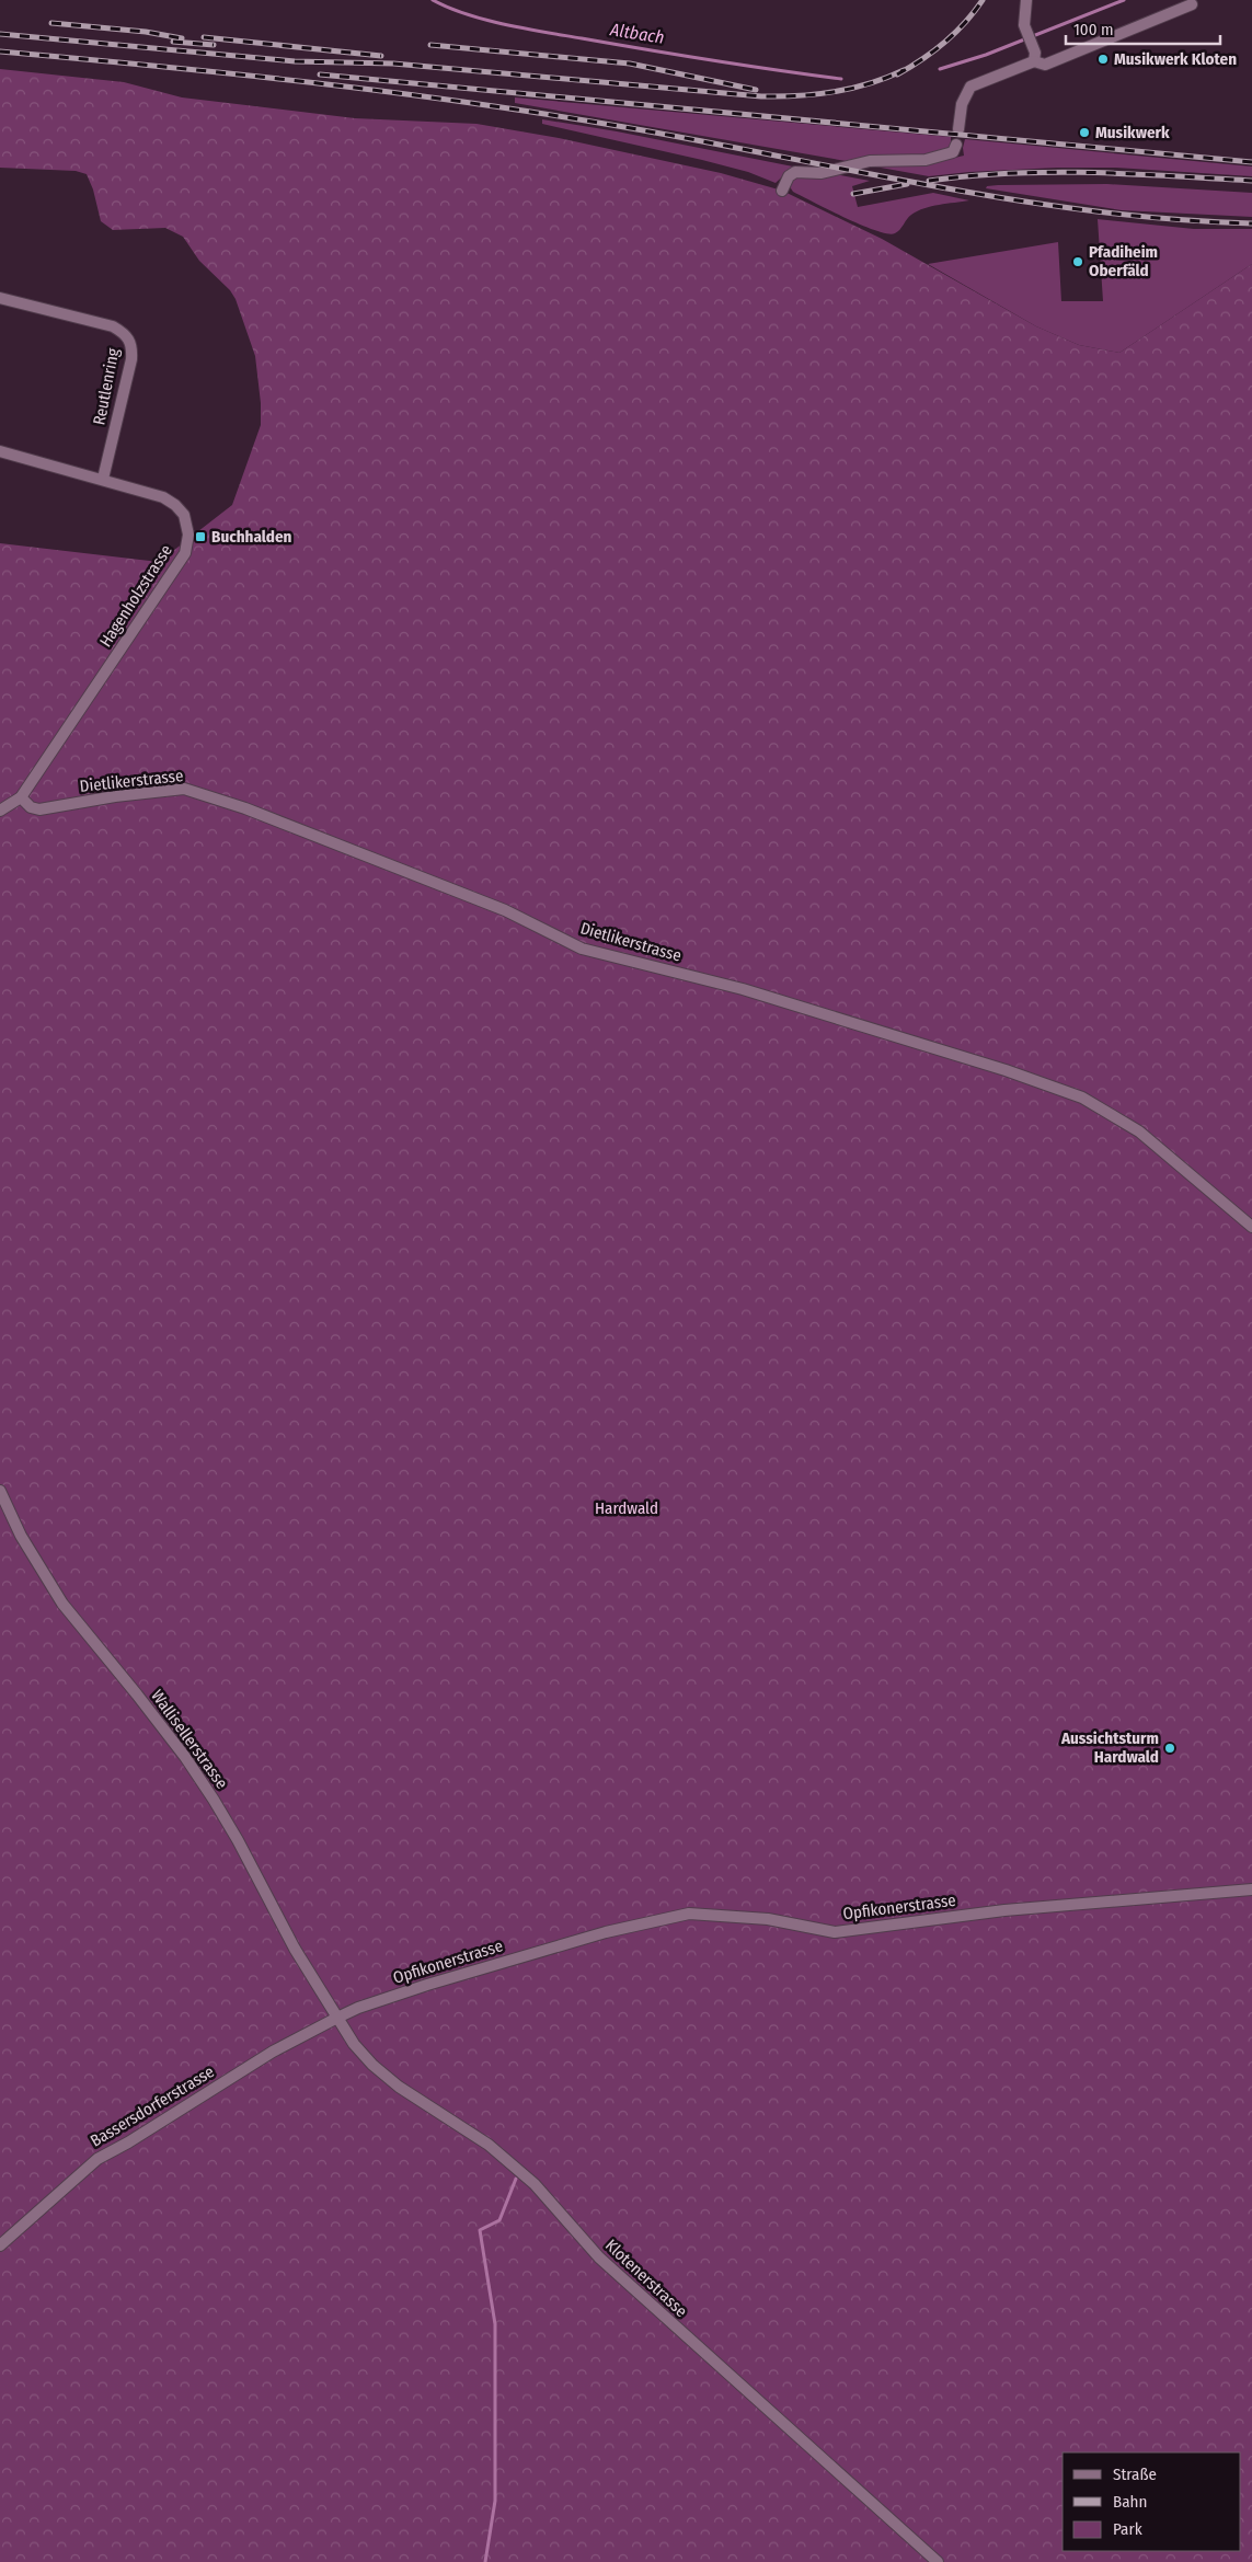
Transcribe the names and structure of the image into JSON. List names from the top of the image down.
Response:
{
  "streets": {
    "street": [
      "Reutlenring",
      "Hagenholzstrasse",
      "Dietlikerstrasse",
      "Wallisellerstrasse",
      "Opfikonerstrasse",
      "Bassersdorferstrasse",
      "Klotenerstrasse"
    ]
  },
  "crossings": [
    ["Reutlenring", "Hagenholzstrasse"],
    ["Hagenholzstrasse", "Dietlikerstrasse"],
    ["Wallisellerstrasse", "Opfikonerstrasse"],
    ["Wallisellerstrasse", "Bassersdorferstrasse"],
    ["Wallisellerstrasse", "Klotenerstrasse"],
    ["Opfikonerstrasse", "Bassersdorferstrasse"],
    ["Opfikonerstrasse", "Klotenerstrasse"],
    ["Bassersdorferstrasse", "Klotenerstrasse"]
  ],
  "water": ["Altbach"],
  "parks": ["Hardwald"],
  "places": {
    "other": [
      "Musikwerk Kloten",
      "Musikwerk",
      "Pfadiheim Oberfäld",
      "Aussichtsturm Hardwald"
    ],
    "transit": ["Buchhalden"]
  },
  "legend": ["Straße", "Bahn", "Park"],
  "scale_bar": "100 m"
}
